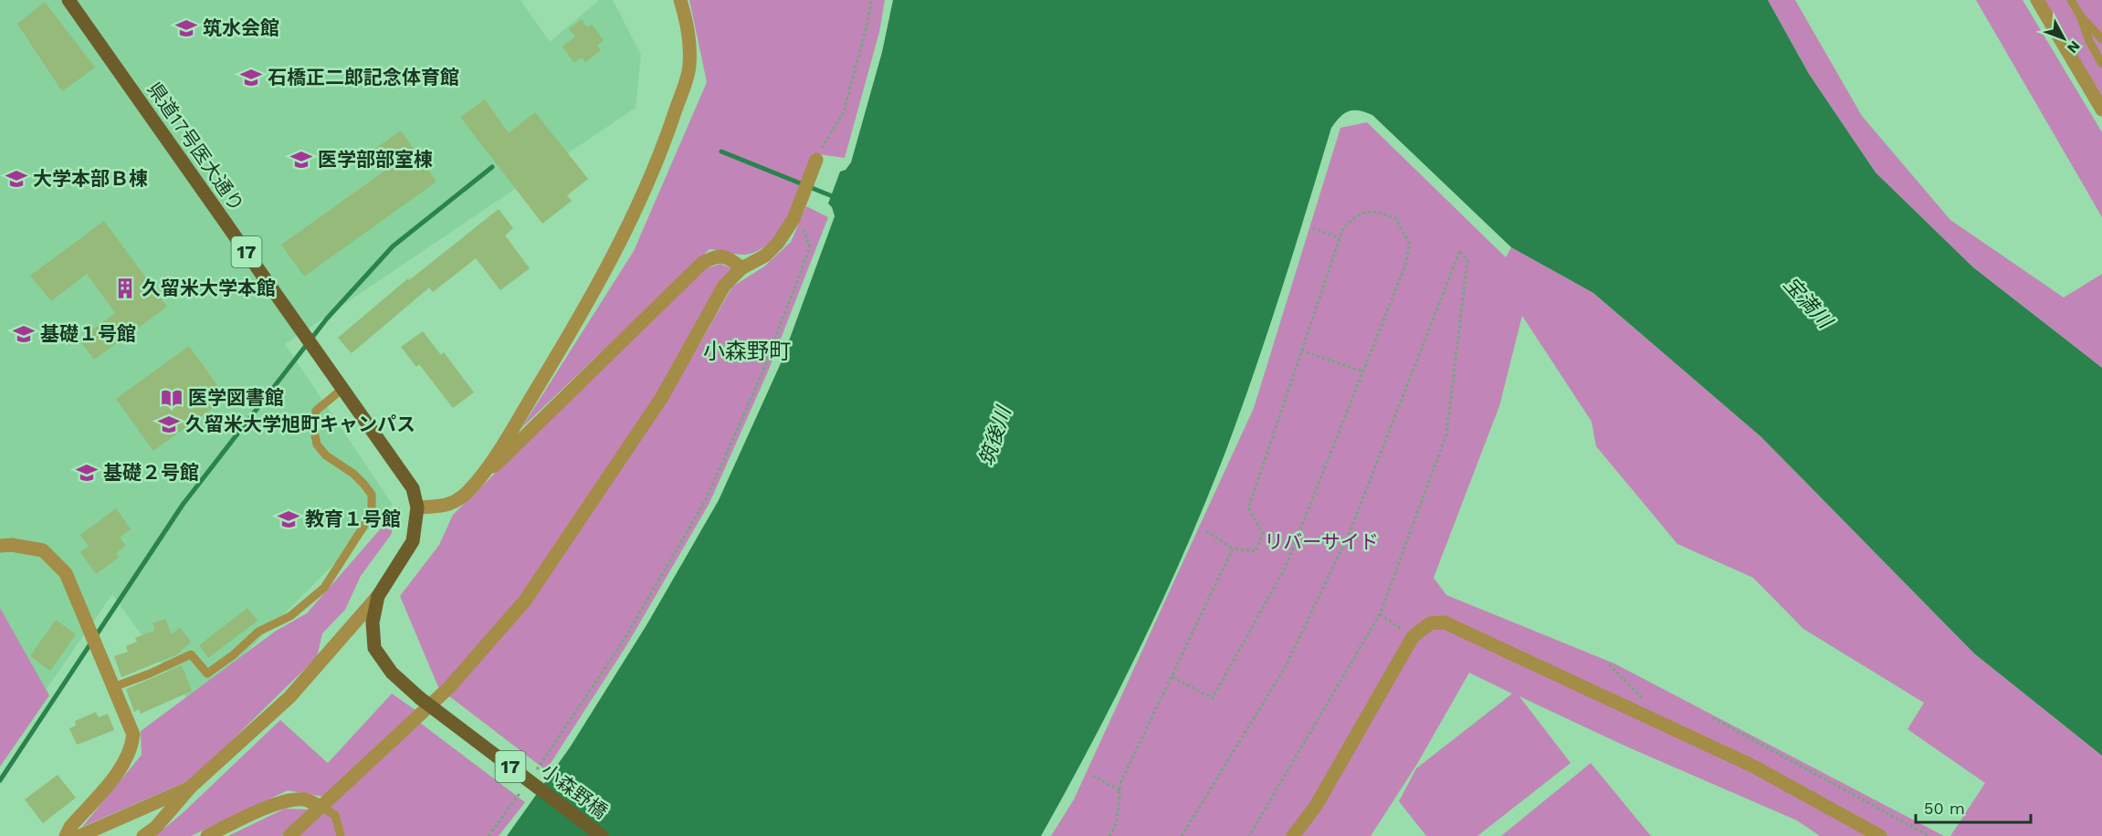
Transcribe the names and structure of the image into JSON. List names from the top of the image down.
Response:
{
  "streets": {
    "main road": ["県道17号医大通り", "17", "小森野橋"]
  },
  "crossings": [
    ["県道17号医大通り", "17"],
    ["17", "小森野橋"]
  ],
  "districts": ["小森野町"],
  "water": ["宝満川", "筑後川"],
  "parks": ["リバーサイド"],
  "places": {
    "school or university": [
      "筑水会館",
      "石橋正二郎記念体育館",
      "医学部部室棟",
      "大学本部Ｂ棟",
      "基礎１号館",
      "久留米大学旭町キャンパス",
      "基礎２号館",
      "教育１号館"
    ],
    "building": ["久留米大学本館"],
    "library": ["医学図書館"]
  },
  "scale_bar": "50 m",
  "north": "bottom right"
}
